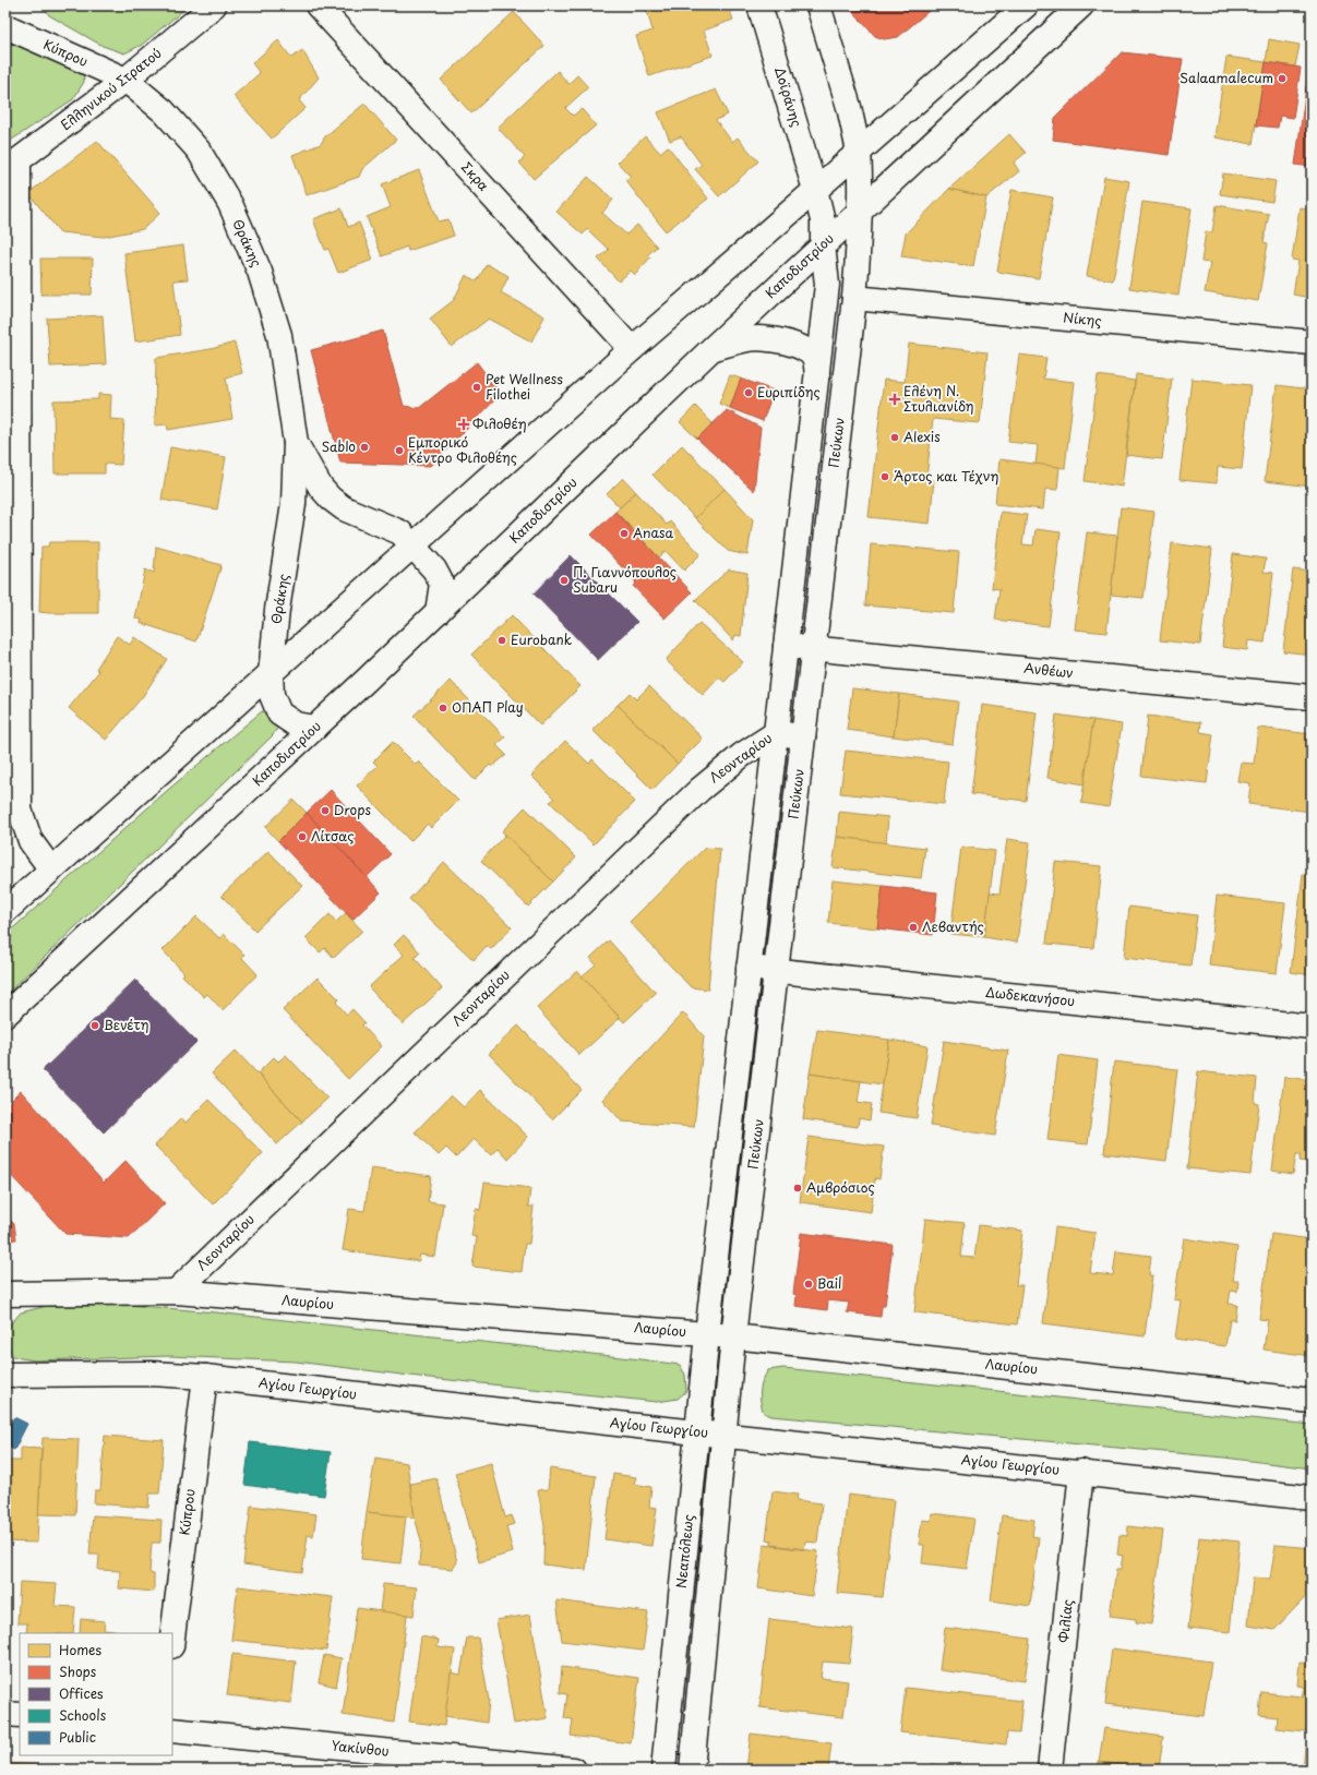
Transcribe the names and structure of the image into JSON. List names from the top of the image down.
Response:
{
  "streets": {
    "street": [
      "Κύπρου",
      "Ελληνικού Στρατού",
      "Δοϊράνης",
      "Σκρα",
      "Θράκης",
      "Καποδιστρίου",
      "Νίκης",
      "Πεύκων",
      "Ανθέων",
      "Λεονταρίου",
      "Δωδεκανήσου",
      "Λαυρίου",
      "Αγίου Γεωργίου",
      "Νεαπόλεως",
      "Φιλίας",
      "Υακίνθου"
    ]
  },
  "crossings": [
    ["Κύπρου", "Ελληνικού Στρατού"],
    ["Κύπρου", "Θράκης"],
    ["Κύπρου", "Αγίου Γεωργίου"],
    ["Ελληνικού Στρατού", "Θράκης"],
    ["Δοϊράνης", "Πεύκων"],
    ["Θράκης", "Καποδιστρίου"],
    ["Καποδιστρίου", "Πεύκων"],
    ["Νίκης", "Πεύκων"],
    ["Πεύκων", "Ανθέων"],
    ["Πεύκων", "Λεονταρίου"],
    ["Πεύκων", "Δωδεκανήσου"],
    ["Πεύκων", "Λαυρίου"],
    ["Πεύκων", "Αγίου Γεωργίου"],
    ["Πεύκων", "Νεαπόλεως"],
    ["Λεονταρίου", "Λαυρίου"],
    ["Λαυρίου", "Νεαπόλεως"],
    ["Αγίου Γεωργίου", "Νεαπόλεως"],
    ["Αγίου Γεωργίου", "Φιλίας"]
  ],
  "places": {
    "other": [
      "Salaamalecum",
      "Pet Wellness Filothei",
      "Ευριπίδης",
      "Alexis",
      "Sablo",
      "Εμπορικό Κέντρο Φιλοθέης",
      "Άρτος και Τέχνη",
      "Anasa",
      "Π. Γιαννόπουλος Subaru",
      "Eurobank",
      "ΟΠΑΠ Play",
      "Drops",
      "Λίτσας",
      "Λεβαντής",
      "Βενέτη",
      "Αμβρόσιος",
      "Bail"
    ],
    "health": ["Ελένη Ν. Στυλιανίδη", "Φιλοθέη"]
  },
  "legend": [
    "Homes",
    "Shops",
    "Offices",
    "Schools",
    "Public"
  ]
}
